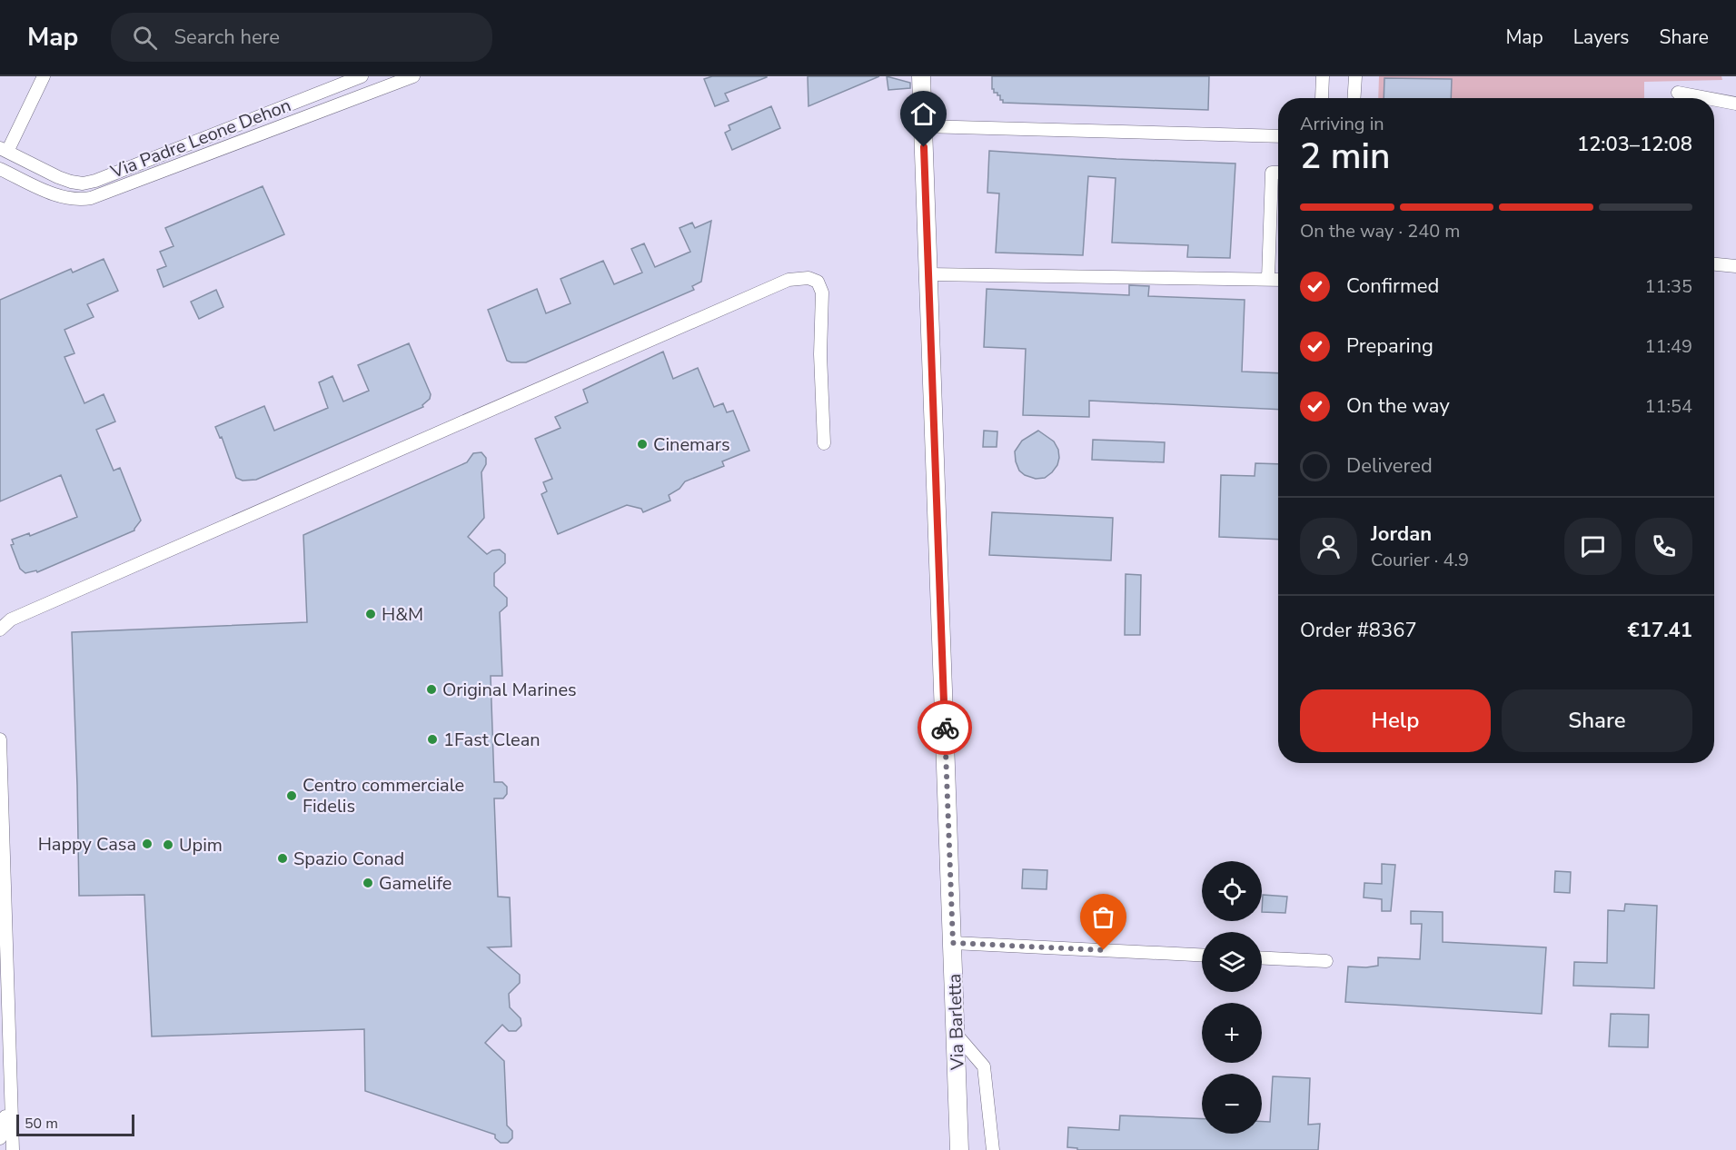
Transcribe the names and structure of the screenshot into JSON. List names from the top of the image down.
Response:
{
  "streets": {
    "main road": ["Via Barletta"],
    "street": ["Via Padre Leone Dehon"]
  },
  "places": [
    "Cinemars",
    "H&M",
    "Original Marines",
    "1Fast Clean",
    "Centro commerciale Fidelis",
    "Happy Casa",
    "Upim",
    "Spazio Conad",
    "Gamelife"
  ],
  "scale_bar": "50 m",
  "page": {
    "header": "Map",
    "search": "Search here",
    "nav": ["Map", "Layers", "Share"],
    "heading": ["2 min", "Arriving in", "12:03–12:08"],
    "panel": [
      "Jordan",
      "Courier · 4.9",
      "Order #8367",
      "€17.41"
    ],
    "bar": "On the way · 240 m",
    "list": [
      ["Confirmed", "11:35"],
      ["Preparing", "11:49"],
      ["On the way", "11:54"],
      "Delivered"
    ],
    "buttons": ["Help", "Share"],
    "map_buttons": ["+", "−"],
    "scale": "50 m"
  }
}
